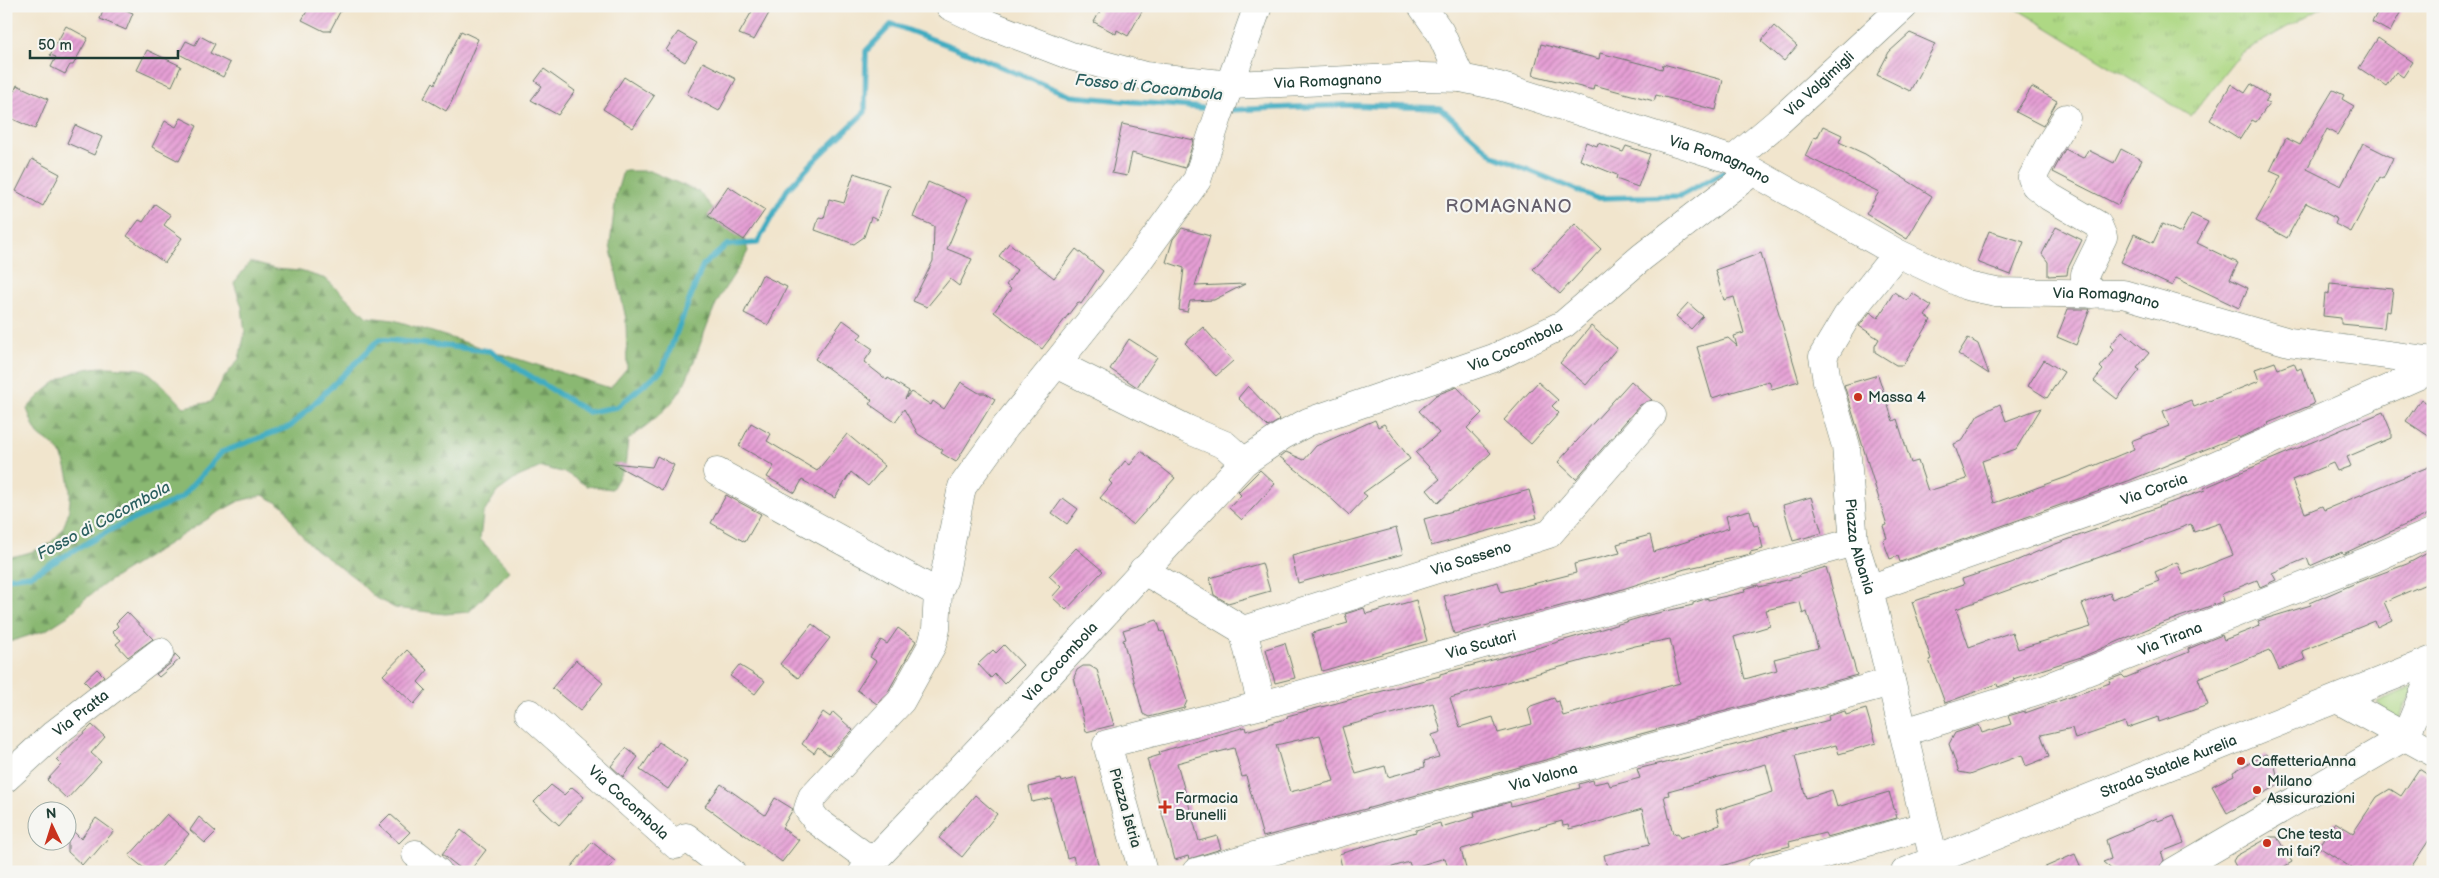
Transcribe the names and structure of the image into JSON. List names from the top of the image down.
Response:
{
  "streets": {
    "street": [
      "Via Romagnano",
      "Via Valgimigli",
      "Via Cocombola",
      "Via Corcia",
      "Piazza Albania",
      "Via Sasseno",
      "Via Tirana",
      "Via Scutari",
      "Via Pratta",
      "Strada Statale Aurelia",
      "Via Valona",
      "Piazza Istria"
    ]
  },
  "crossings": [
    ["Via Romagnano", "Via Valgimigli"],
    ["Via Romagnano", "Via Cocombola"],
    ["Via Romagnano", "Piazza Albania"],
    ["Via Valgimigli", "Via Cocombola"],
    ["Via Corcia", "Piazza Albania"],
    ["Piazza Albania", "Via Tirana"],
    ["Piazza Albania", "Via Scutari"],
    ["Piazza Albania", "Strada Statale Aurelia"],
    ["Piazza Albania", "Via Valona"],
    ["Via Scutari", "Piazza Istria"]
  ],
  "districts": ["ROMAGNANO"],
  "water": ["Fosso di Cocombola"],
  "places": {
    "other": [
      "Massa 4",
      "CaffetteriaAnna",
      "Milano Assicurazioni",
      "Che testa mi fai?"
    ],
    "health": ["Farmacia Brunelli"]
  },
  "scale_bar": "50 m",
  "north": "top"
}
